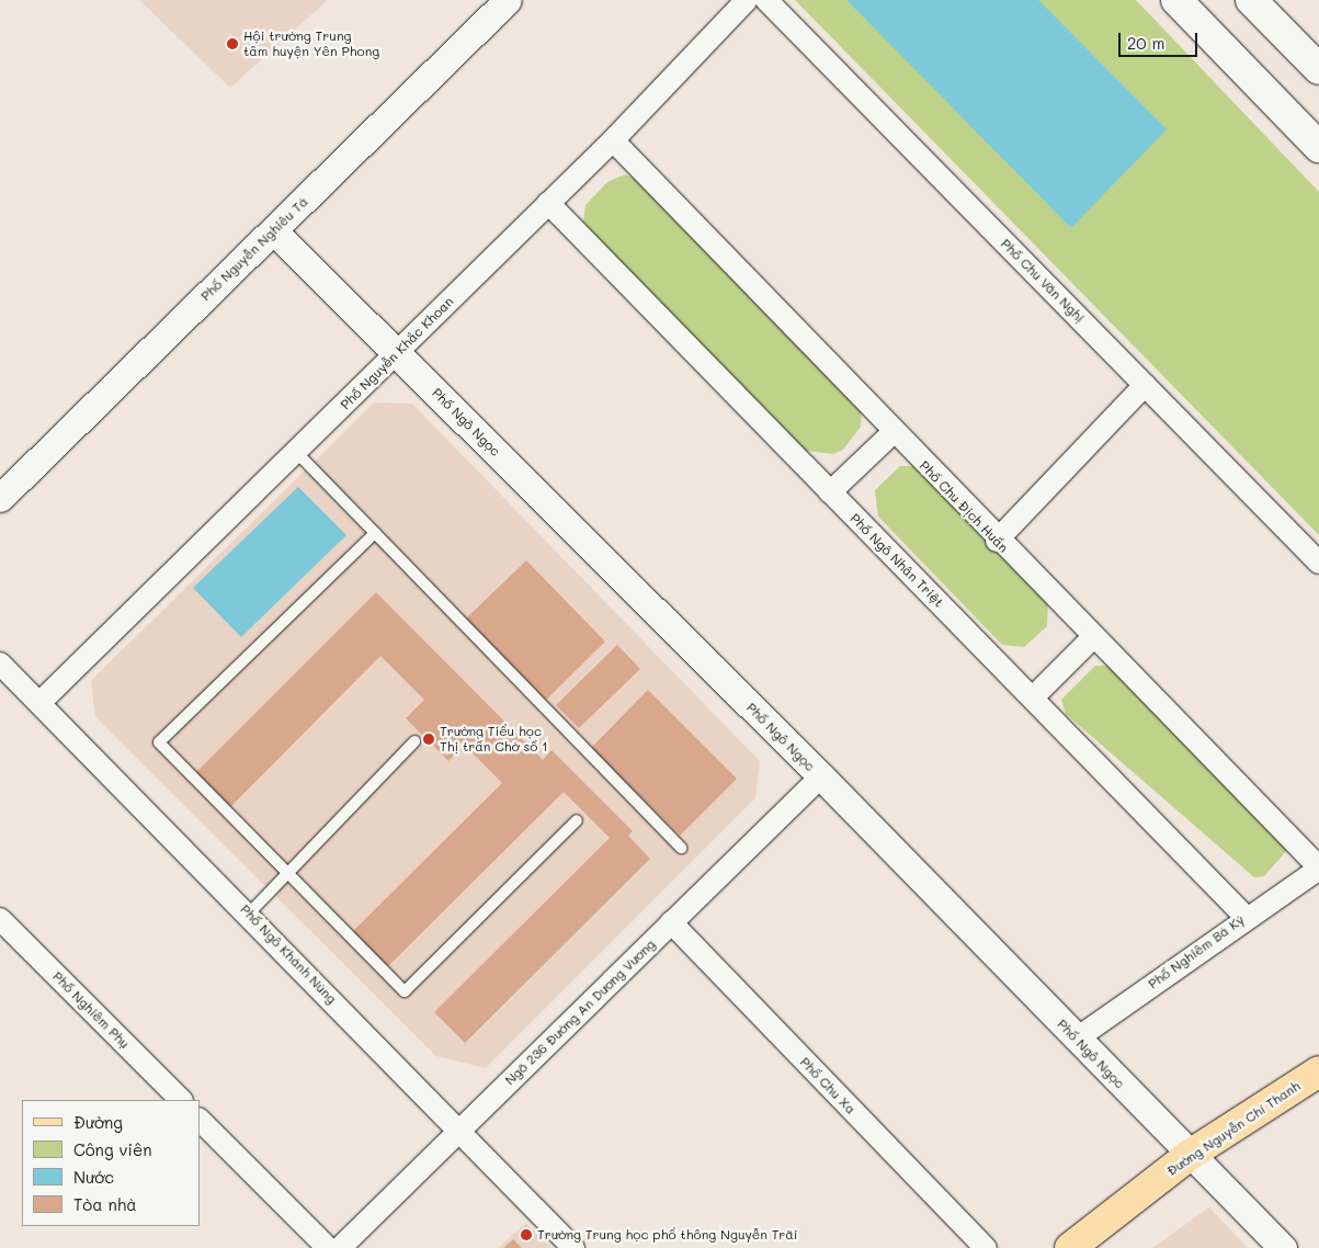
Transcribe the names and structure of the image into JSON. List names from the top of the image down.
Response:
{
  "streets": {
    "main road": ["Đường Nguyễn Chí Thanh"],
    "street": [
      "Phố Nguyễn Nghiêu Tá",
      "Phố Chu Văn Nghị",
      "Phố Nguyễn Khắc Khoan",
      "Phố Ngô Ngọc",
      "Phố Chu Địch Huấn",
      "Phố Ngô Nhân Triệt",
      "Phố Nghiêm Bá Ký",
      "Phố Ngô Khánh Nùng",
      "Phố Nghiêm Phụ",
      "Ngõ 236 Đường An Dương Vương",
      "Phố Chu Xa"
    ]
  },
  "crossings": [
    ["Phố Nguyễn Nghiêu Tá", "Phố Ngô Ngọc"],
    ["Phố Nguyễn Khắc Khoan", "Phố Ngô Ngọc"],
    ["Phố Nguyễn Khắc Khoan", "Phố Chu Địch Huấn"],
    ["Phố Nguyễn Khắc Khoan", "Phố Ngô Nhân Triệt"],
    ["Phố Nguyễn Khắc Khoan", "Phố Ngô Khánh Nùng"],
    ["Phố Ngô Ngọc", "Phố Nghiêm Bá Ký"],
    ["Phố Ngô Ngọc", "Ngõ 236 Đường An Dương Vương"],
    ["Phố Ngô Ngọc", "Đường Nguyễn Chí Thanh"],
    ["Phố Chu Địch Huấn", "Phố Nghiêm Bá Ký"],
    ["Phố Ngô Nhân Triệt", "Phố Nghiêm Bá Ký"],
    ["Phố Ngô Khánh Nùng", "Ngõ 236 Đường An Dương Vương"],
    ["Ngõ 236 Đường An Dương Vương", "Phố Chu Xa"]
  ],
  "places": ["Hội trường Trung tâm huyện Yên Phong", "Trường Tiểu học Thị trấn Chờ số 1", "Trường Trung học phổ thông Nguyễn Trãi"],
  "legend": [
    "Đường",
    "Công viên",
    "Nước",
    "Tòa nhà"
  ],
  "scale_bar": "20 m"
}
